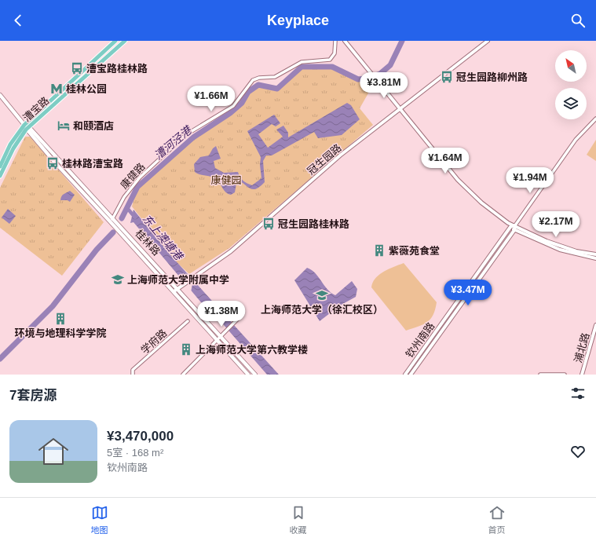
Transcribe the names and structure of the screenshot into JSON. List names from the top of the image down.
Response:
{
  "streets": {
    "main road": ["漕宝路", "桂林路"],
    "street": [
      "冠生园路",
      "康健路",
      "钦州南路",
      "学府路",
      "浦北路"
    ]
  },
  "crossings": [
    ["漕宝路", "桂林路"],
    ["冠生园路", "桂林路"],
    ["康健路", "桂林路"]
  ],
  "water": ["漕河泾港", "东上澳塘港"],
  "parks": ["康健园"],
  "places": {
    "bus stop": [
      "漕宝路桂林路",
      "冠生园路柳州路",
      "桂林路漕宝路",
      "冠生园路桂林路"
    ],
    "metro station": ["桂林公园"],
    "hotel": ["和颐酒店"],
    "building": ["紫薇苑食堂", "环境与地理科学学院", "上海师范大学第六教学楼"],
    "school or university": ["上海师范大学附属中学", "上海师范大学（徐汇校区）"]
  },
  "north": "top left",
  "page": {
    "header": "Keyplace",
    "price": [
      "¥3.81M",
      "¥1.66M",
      "¥1.64M",
      "¥1.94M",
      "¥2.17M",
      "¥3.47M",
      "¥1.38M"
    ],
    "heading": "7套房源",
    "list": [
      {
        "name": "¥3,470,000",
        "note": "5室 · 168 m² · 钦州南路"
      }
    ],
    "tabs": ["地图", "收藏", "首页"]
  }
}
